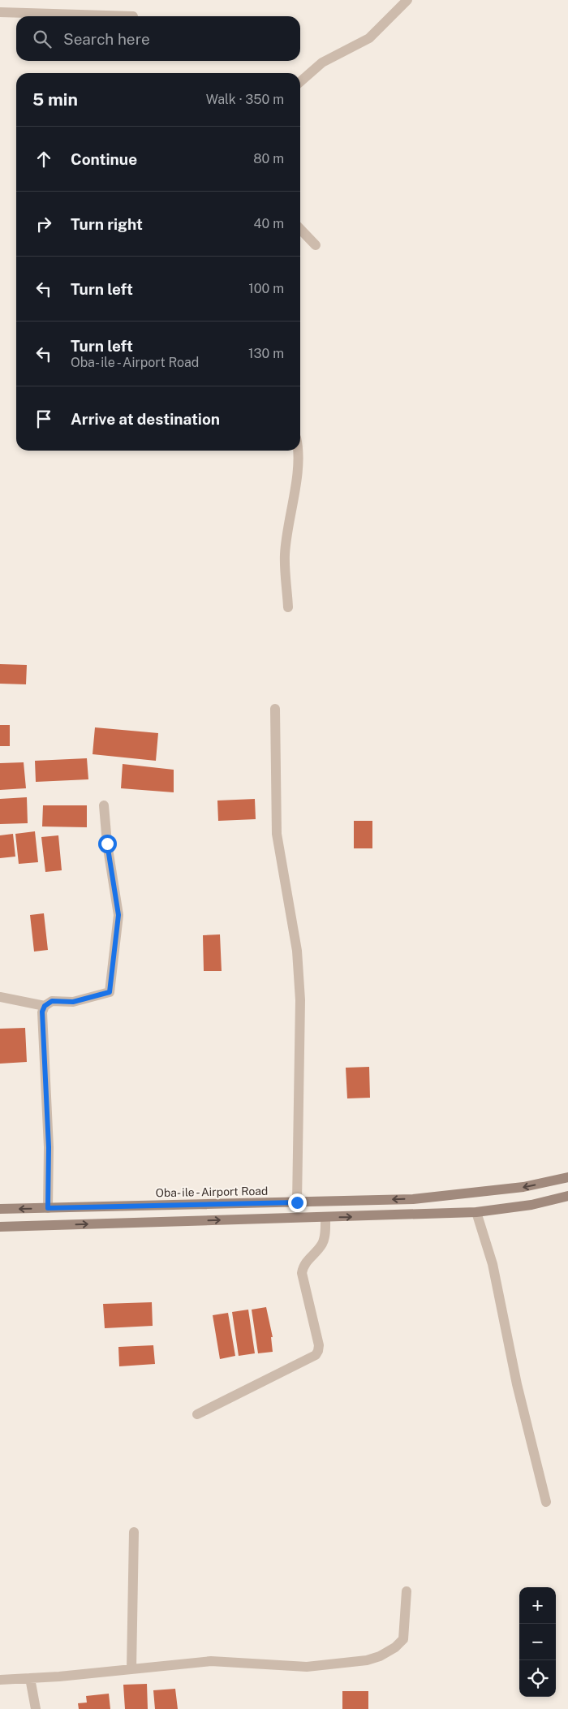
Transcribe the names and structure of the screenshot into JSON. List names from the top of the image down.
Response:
{
  "streets": {
    "main road": ["Oba- ile - Airport Road"]
  },
  "page": {
    "search": "Search here",
    "heading": ["5 min", "Walk · 350 m"],
    "list": [
      ["Continue", "80 m"],
      ["Turn right", "40 m"],
      ["Turn left", "100 m"],
      ["Turn left", "Oba- ile - Airport Road", "130 m"],
      "Arrive at destination"
    ],
    "map_buttons": ["+", "−"]
  }
}
